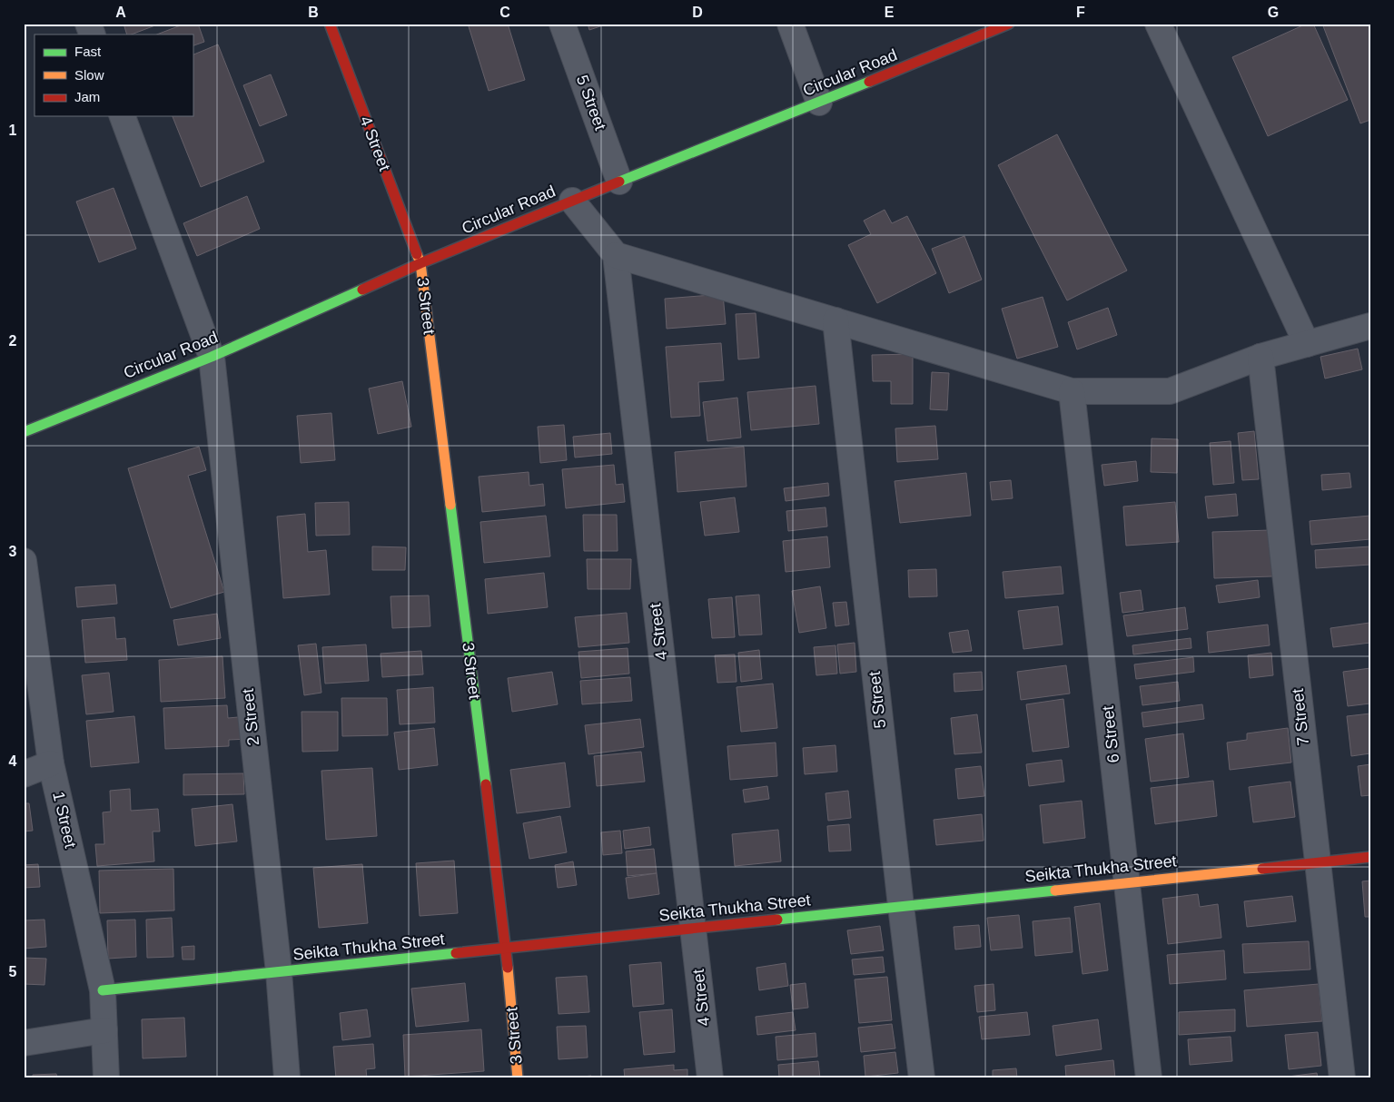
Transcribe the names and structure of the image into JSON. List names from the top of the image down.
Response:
{
  "streets": {
    "street": [
      "Circular Road",
      "5 Street",
      "4 Street",
      "3 Street",
      "2 Street",
      "7 Street",
      "6 Street",
      "1 Street",
      "Seikta Thukha Street"
    ]
  },
  "crossings": [
    ["Circular Road", "5 Street"],
    ["Circular Road", "4 Street"],
    ["Circular Road", "3 Street"],
    ["Circular Road", "2 Street"],
    ["5 Street", "Seikta Thukha Street"],
    ["4 Street", "3 Street"],
    ["4 Street", "Seikta Thukha Street"],
    ["3 Street", "Seikta Thukha Street"],
    ["2 Street", "Seikta Thukha Street"],
    ["7 Street", "Seikta Thukha Street"],
    ["6 Street", "Seikta Thukha Street"],
    ["1 Street", "Seikta Thukha Street"]
  ],
  "legend": ["Fast", "Slow", "Jam"],
  "grid": {
    "columns": [
      "A",
      "B",
      "C",
      "D",
      "E",
      "F",
      "G"
    ],
    "rows": [
      "1",
      "2",
      "3",
      "4",
      "5"
    ]
  }
}
